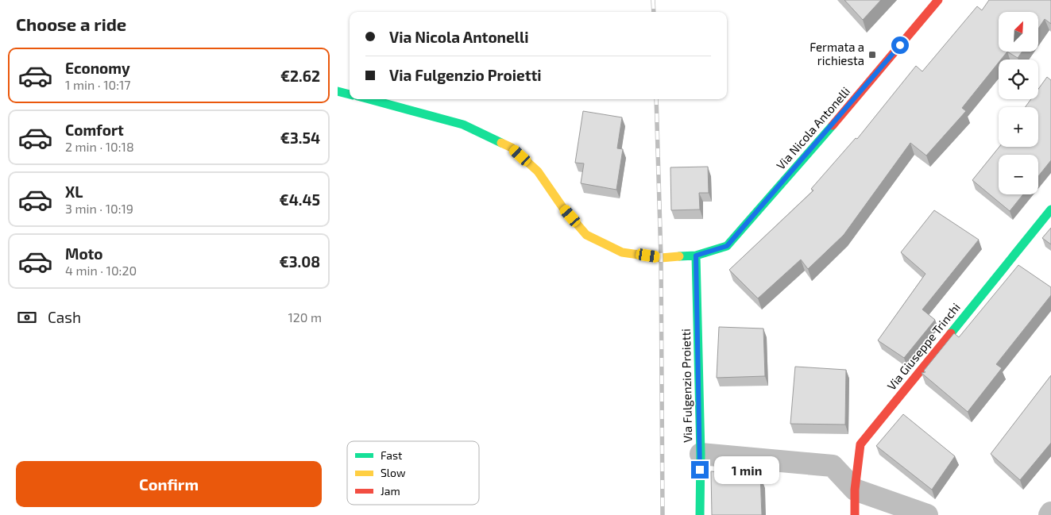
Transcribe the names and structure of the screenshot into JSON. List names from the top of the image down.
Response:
{
  "streets": {
    "main road": ["Via Nicola Antonelli", "Via Giuseppe Trinchi", "Via Fulgenzio Proietti"]
  },
  "crossings": [
    ["Via Nicola Antonelli", "Via Fulgenzio Proietti"]
  ],
  "places": {
    "transit": ["Fermata a richiesta"]
  },
  "legend": ["Fast", "Slow", "Jam"],
  "north": "top right",
  "page": {
    "heading": "Choose a ride",
    "map_buttons": ["+", "−"],
    "banner": ["Via Nicola Antonelli", "Via Fulgenzio Proietti"],
    "list": [
      {
        "name": "Economy",
        "note": "1 min · 10:17",
        "value": "€2.62"
      },
      {
        "name": "Comfort",
        "note": "2 min · 10:18",
        "value": "€3.54"
      },
      {
        "name": "XL",
        "note": "3 min · 10:19",
        "value": "€4.45"
      },
      {
        "name": "Moto",
        "note": "4 min · 10:20",
        "value": "€3.08"
      }
    ],
    "pay": ["Cash", "120 m"],
    "buttons": "Confirm",
    "bubble": "1 min"
  }
}
